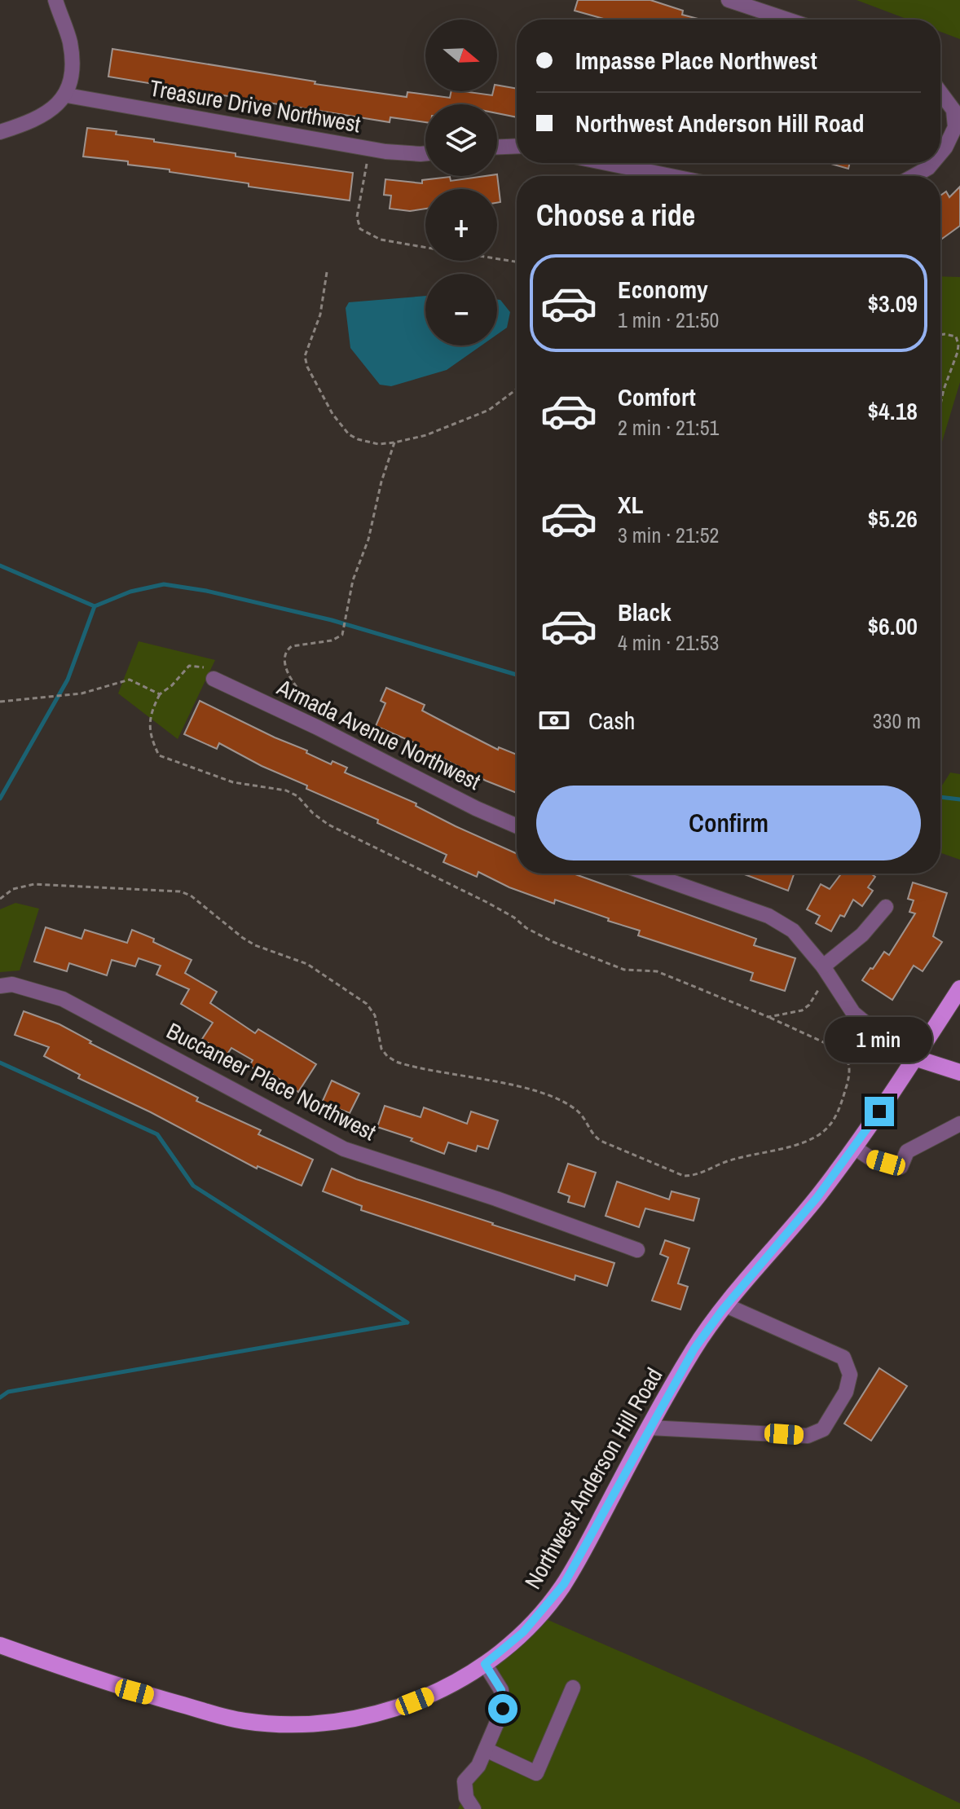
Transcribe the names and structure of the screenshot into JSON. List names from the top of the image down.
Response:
{
  "streets": {
    "main road": ["Northwest Anderson Hill Road"],
    "street": ["Treasure Drive Northwest", "Armada Avenue Northwest", "Buccaneer Place Northwest"]
  },
  "north": "right",
  "page": {
    "map_buttons": ["+", "−"],
    "banner": ["Impasse Place Northwest", "Northwest Anderson Hill Road"],
    "heading": "Choose a ride",
    "list": [
      {
        "name": "Economy",
        "note": "1 min · 21:50",
        "value": "$3.09"
      },
      {
        "name": "Comfort",
        "note": "2 min · 21:51",
        "value": "$4.18"
      },
      {
        "name": "XL",
        "note": "3 min · 21:52",
        "value": "$5.26"
      },
      {
        "name": "Black",
        "note": "4 min · 21:53",
        "value": "$6.00"
      }
    ],
    "pay": ["Cash", "330 m"],
    "buttons": "Confirm",
    "bubble": "1 min"
  }
}
